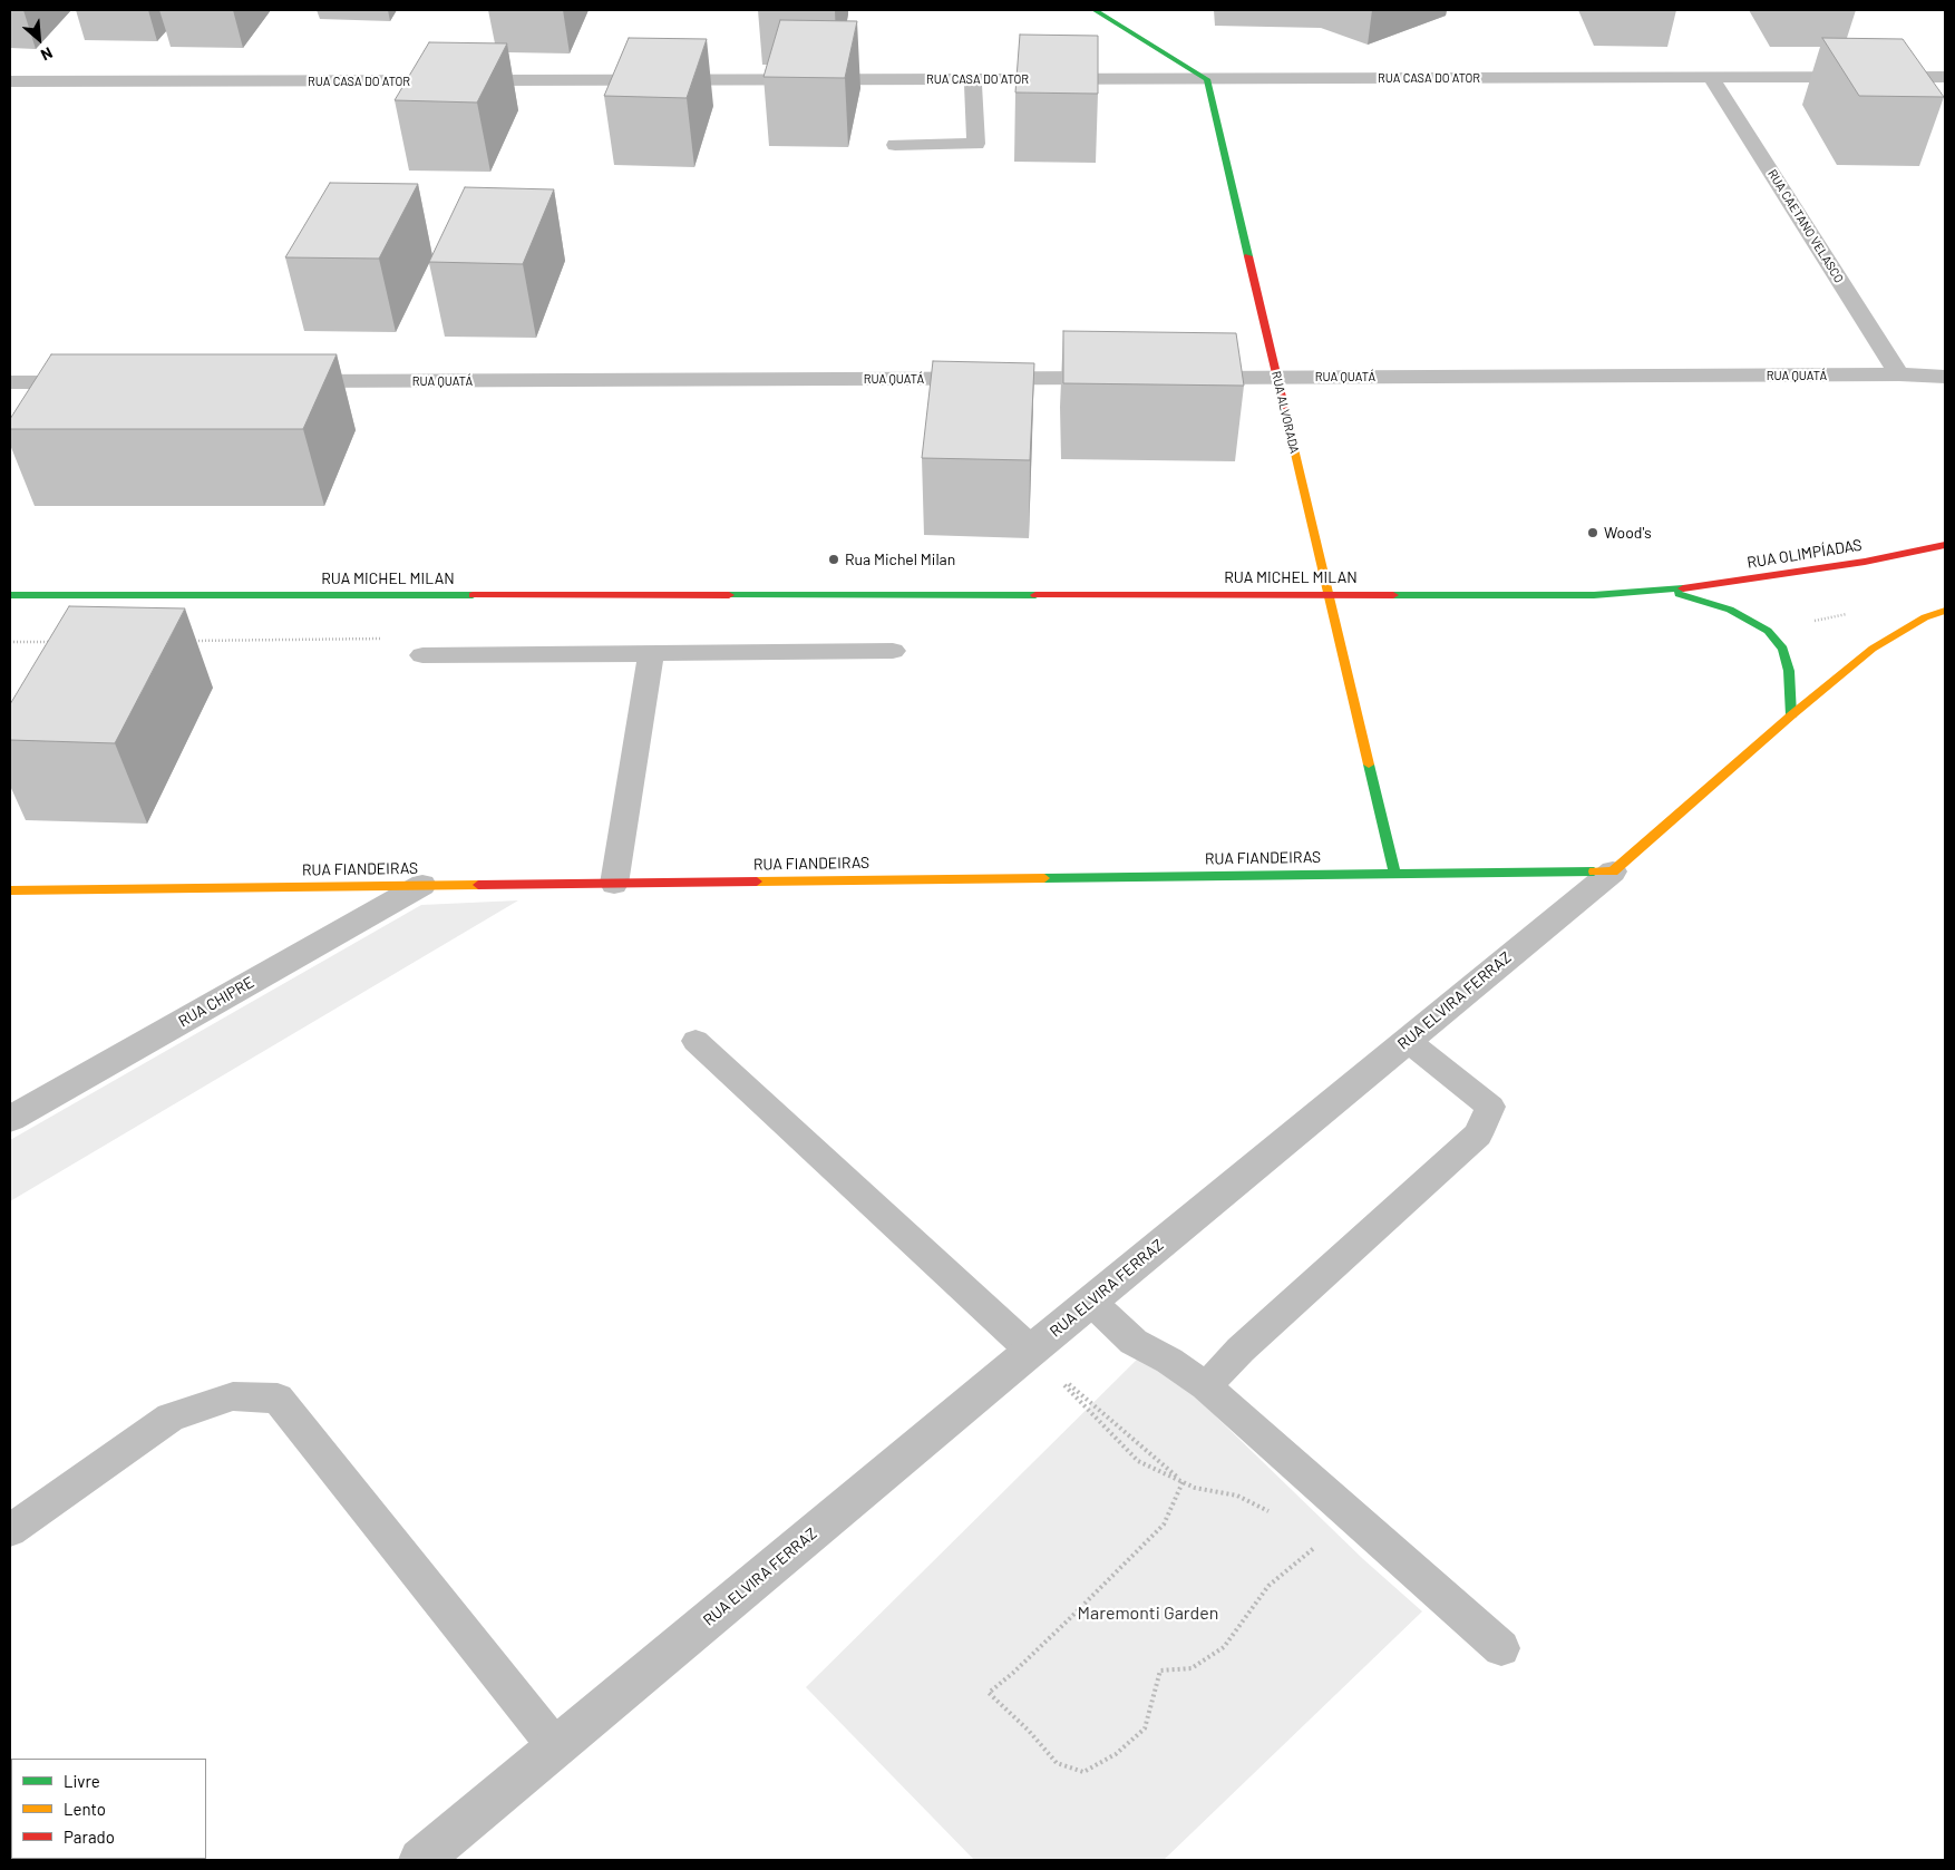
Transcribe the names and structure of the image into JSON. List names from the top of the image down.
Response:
{
  "streets": {
    "street": [
      "RUA CASA DO ATOR",
      "RUA CAETANO VELASCO",
      "RUA QUATÁ",
      "RUA ALVORADA",
      "RUA OLIMPÍADAS",
      "RUA MICHEL MILAN",
      "RUA FIANDEIRAS",
      "RUA ELVIRA FERRAZ",
      "RUA CHIPRE"
    ]
  },
  "crossings": [
    ["RUA CASA DO ATOR", "RUA CAETANO VELASCO"],
    ["RUA CASA DO ATOR", "RUA ALVORADA"],
    ["RUA CAETANO VELASCO", "RUA QUATÁ"],
    ["RUA QUATÁ", "RUA ALVORADA"],
    ["RUA ALVORADA", "RUA MICHEL MILAN"],
    ["RUA ALVORADA", "RUA FIANDEIRAS"],
    ["RUA OLIMPÍADAS", "RUA MICHEL MILAN"],
    ["RUA FIANDEIRAS", "RUA ELVIRA FERRAZ"],
    ["RUA FIANDEIRAS", "RUA CHIPRE"]
  ],
  "parks": ["Maremonti Garden"],
  "places": ["Wood's", "Rua Michel Milan"],
  "legend": ["Livre", "Lento", "Parado"],
  "north": "bottom right"
}
